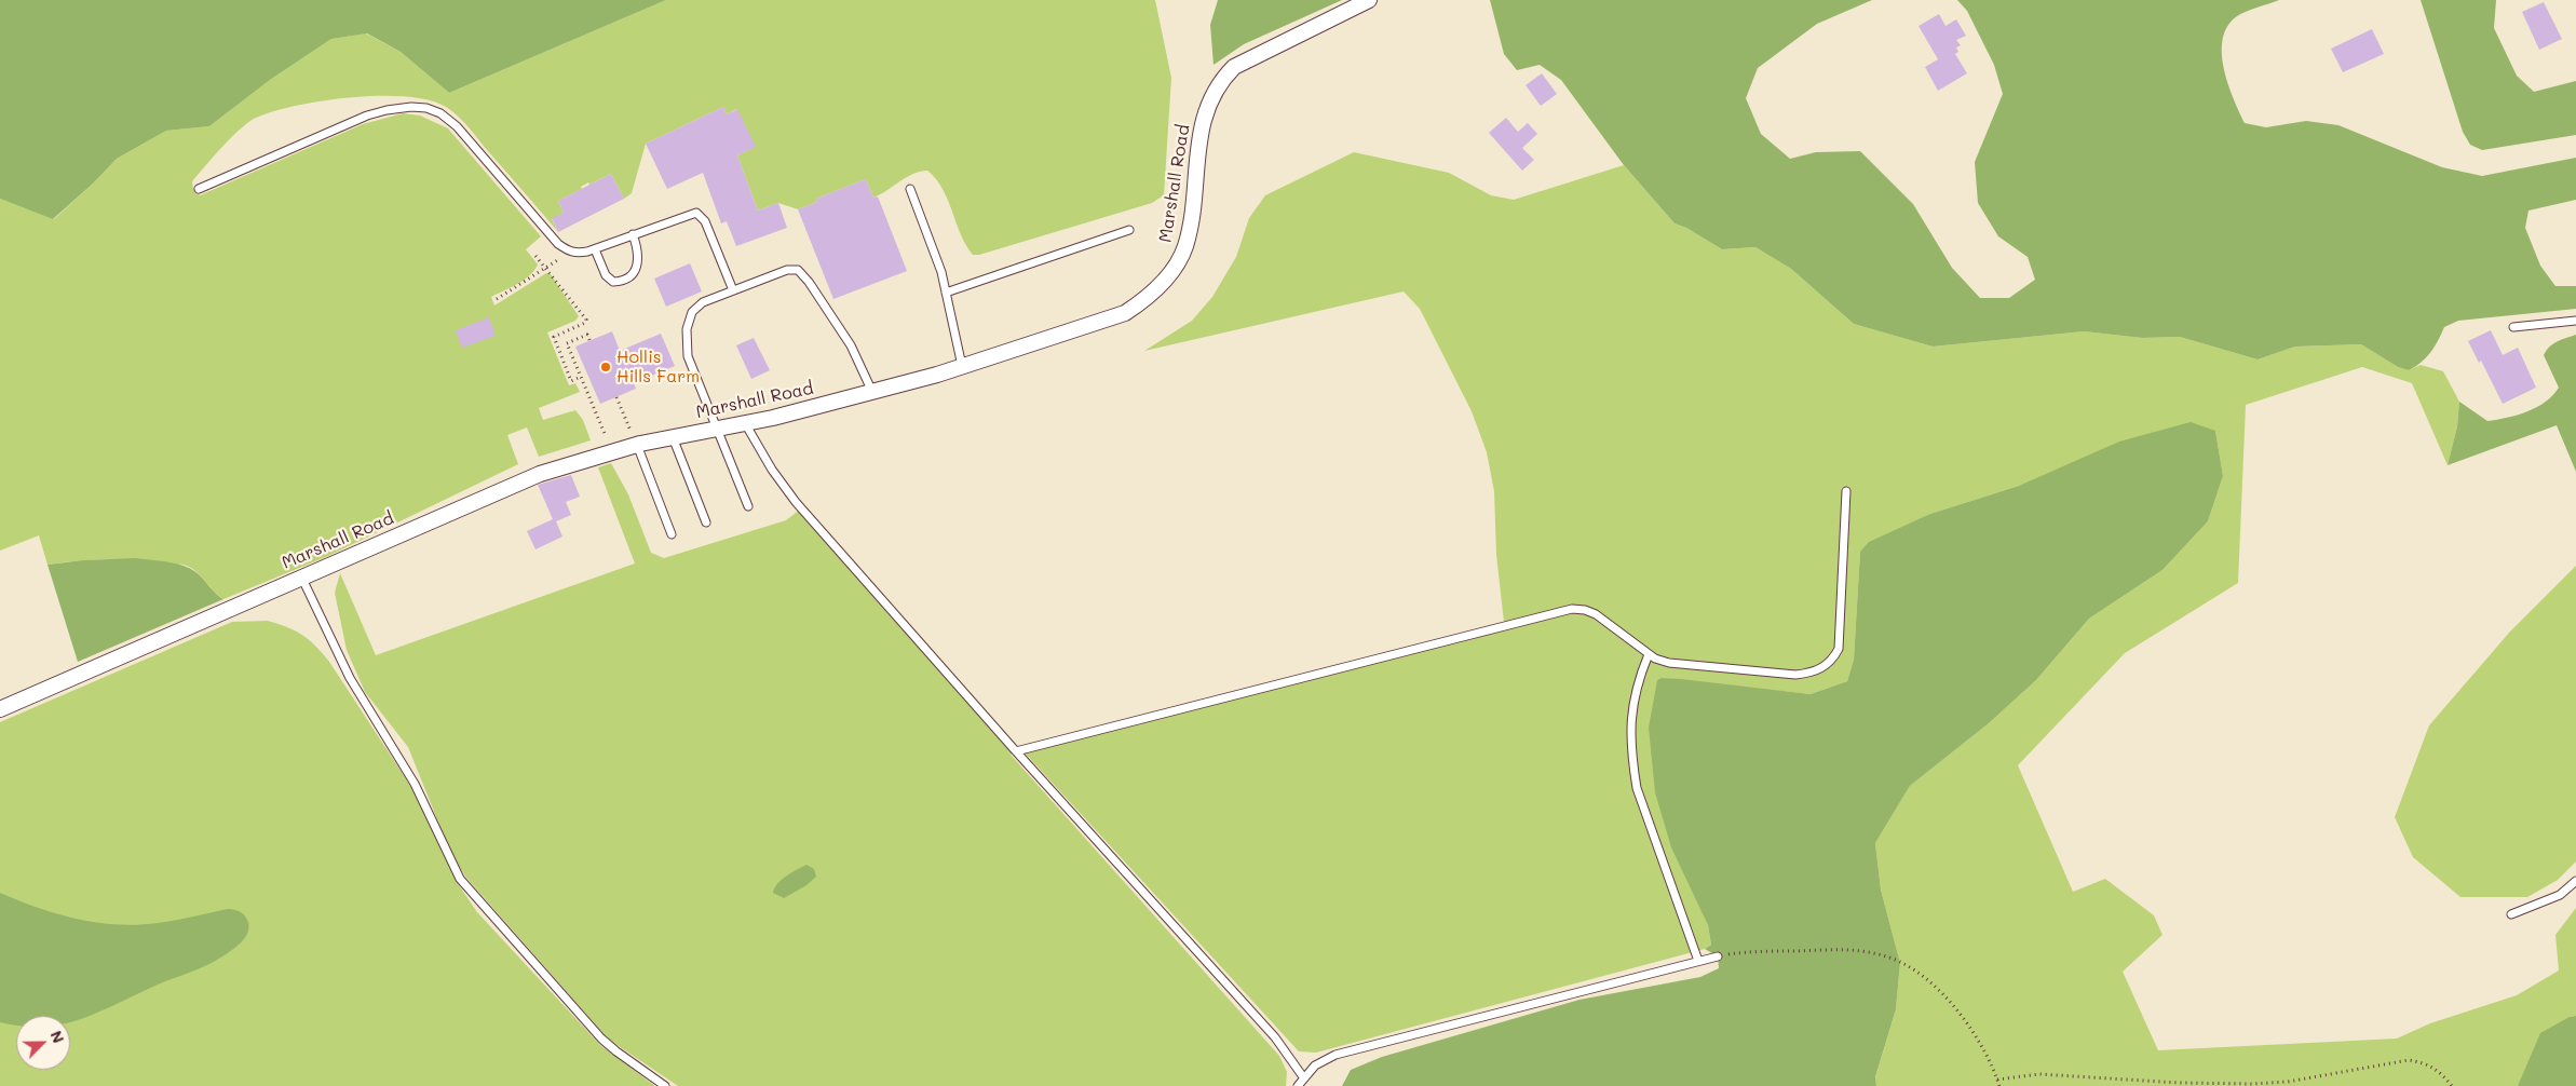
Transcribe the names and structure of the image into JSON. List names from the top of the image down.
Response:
{
  "streets": {
    "street": ["Marshall Road"]
  },
  "places": ["Hollis Hills Farm"],
  "north": "top right"
}
